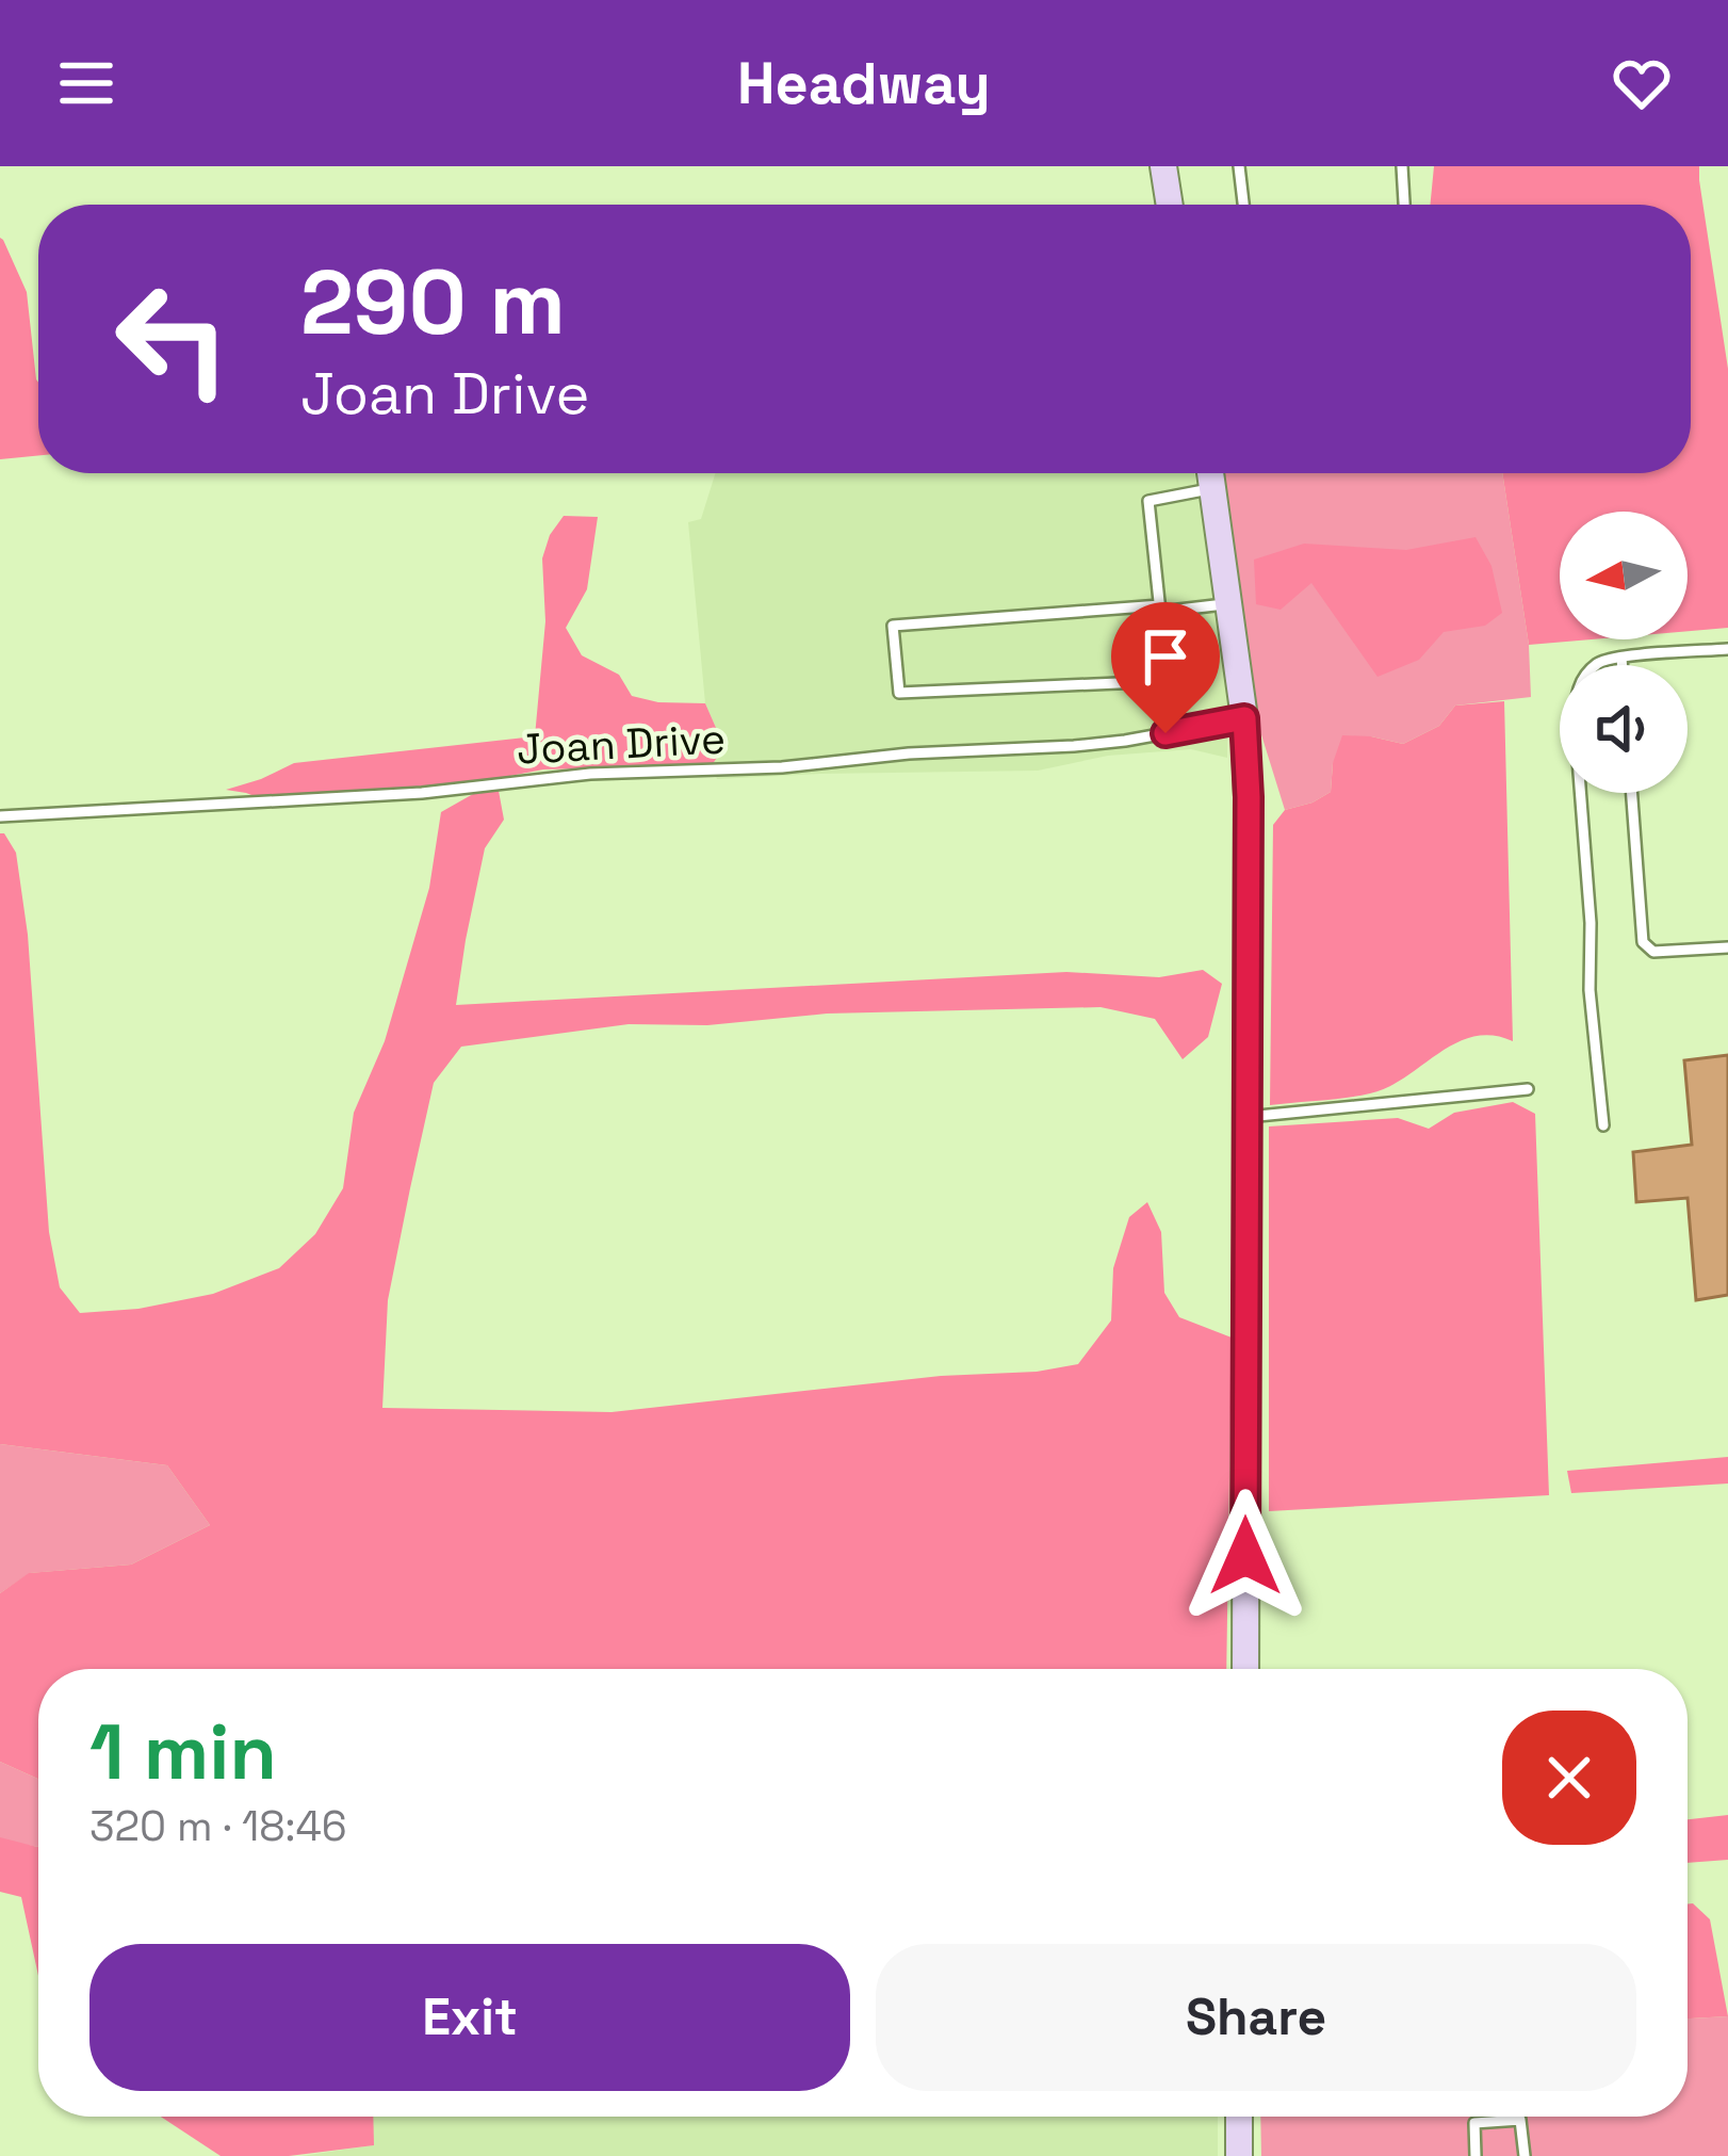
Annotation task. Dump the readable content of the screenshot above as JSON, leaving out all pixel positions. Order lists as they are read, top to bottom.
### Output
{
  "streets": {
    "lane": ["Joan Drive"]
  },
  "north": "left",
  "page": {
    "header": "Headway",
    "turn": ["290 m", "Joan Drive"],
    "heading": ["1 min", "320 m · 18:46"],
    "buttons": ["Exit", "Share"]
  }
}
